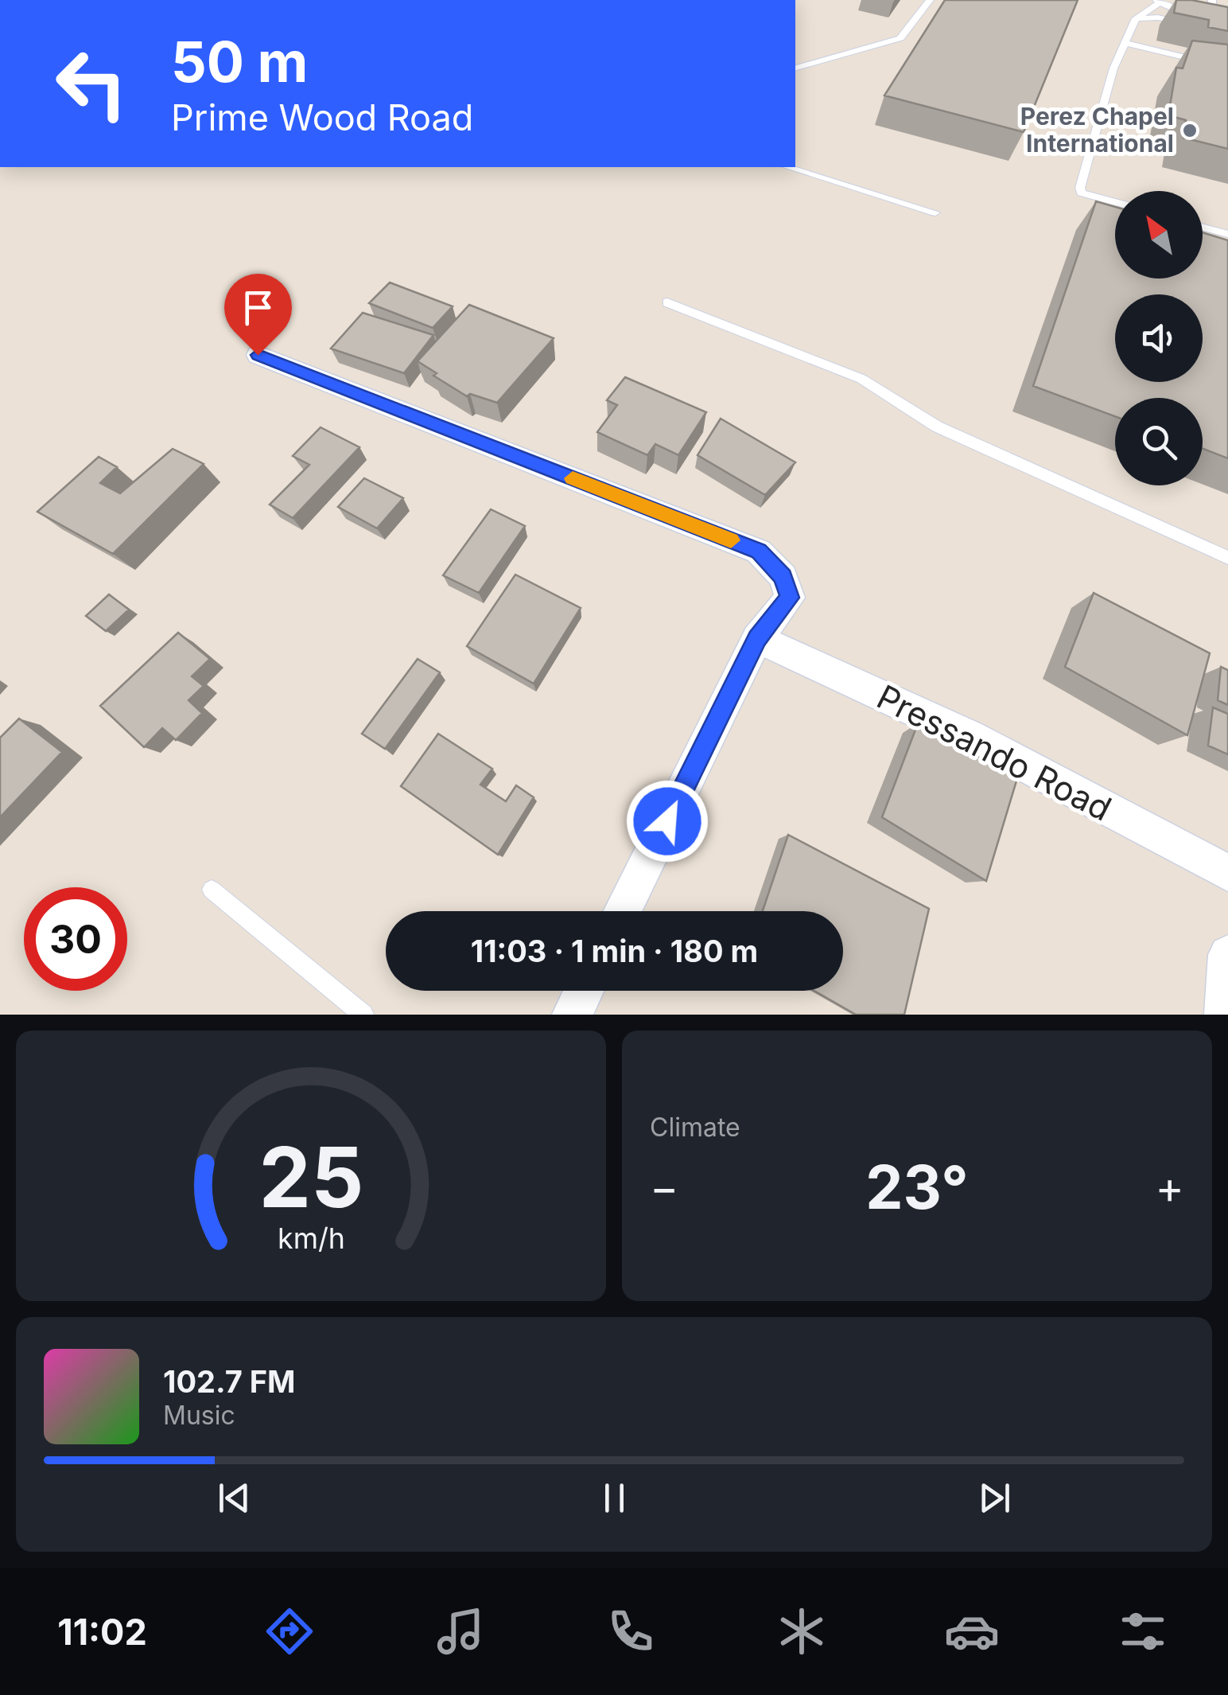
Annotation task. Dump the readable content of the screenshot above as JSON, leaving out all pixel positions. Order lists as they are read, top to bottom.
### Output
{
  "streets": {
    "street": ["Pressando Road"]
  },
  "places": ["Perez Chapel International"],
  "north": "top left",
  "page": {
    "turn": ["50 m", "Prime Wood Road"],
    "limit": "30",
    "trip": "11:03 · 1 min · 180 m",
    "tile": "Climate",
    "heat": ["−", "23°", "+"],
    "song": ["102.7 FM", "Music"],
    "tabs": "11:02",
    "gauge": ["25", "km/h"]
  }
}
